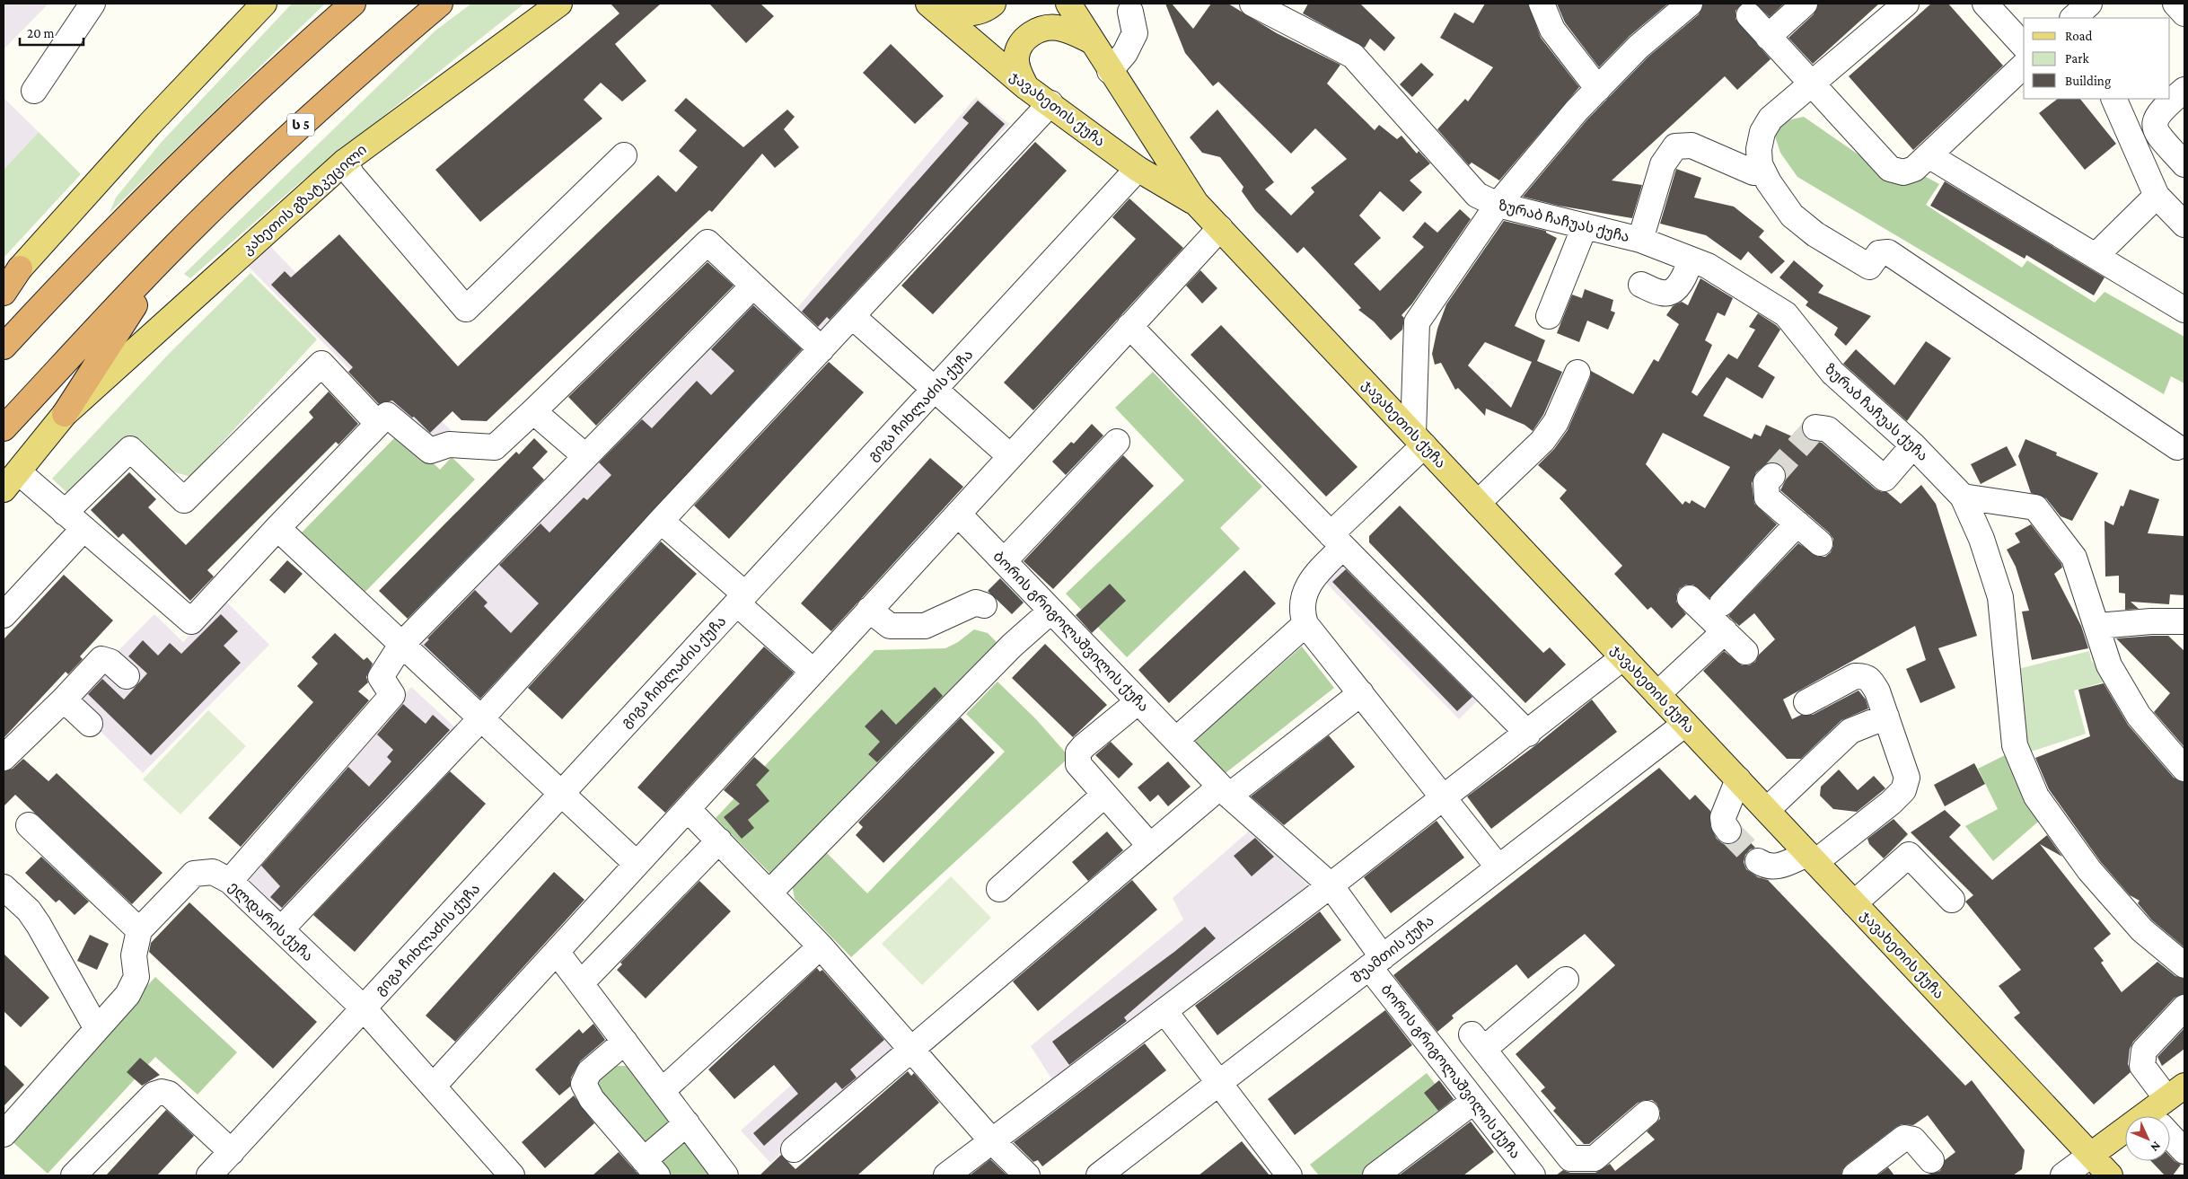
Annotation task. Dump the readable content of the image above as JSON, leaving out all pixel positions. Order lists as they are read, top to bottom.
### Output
{
  "streets": {
    "highway": ["ს 5"],
    "main road": ["ჯავახეთის ქუჩა", "კახეთის გზატკეცილი"],
    "street": [
      "ზურაბ ჩაჩუას ქუჩა",
      "გიგა ჩიხლაძის ქუჩა",
      "ბორის გრიგოლაშვილის ქუჩა",
      "ელდარის ქუჩა",
      "შუამთის ქუჩა"
    ]
  },
  "crossings": [
    ["ჯავახეთის ქუჩა", "გიგა ჩიხლაძის ქუჩა"],
    ["ჯავახეთის ქუჩა", "შუამთის ქუჩა"],
    ["გიგა ჩიხლაძის ქუჩა", "ელდარის ქუჩა"],
    ["ბორის გრიგოლაშვილის ქუჩა", "შუამთის ქუჩა"]
  ],
  "legend": ["Road", "Park", "Building"],
  "scale_bar": "20 m",
  "north": "bottom right"
}
